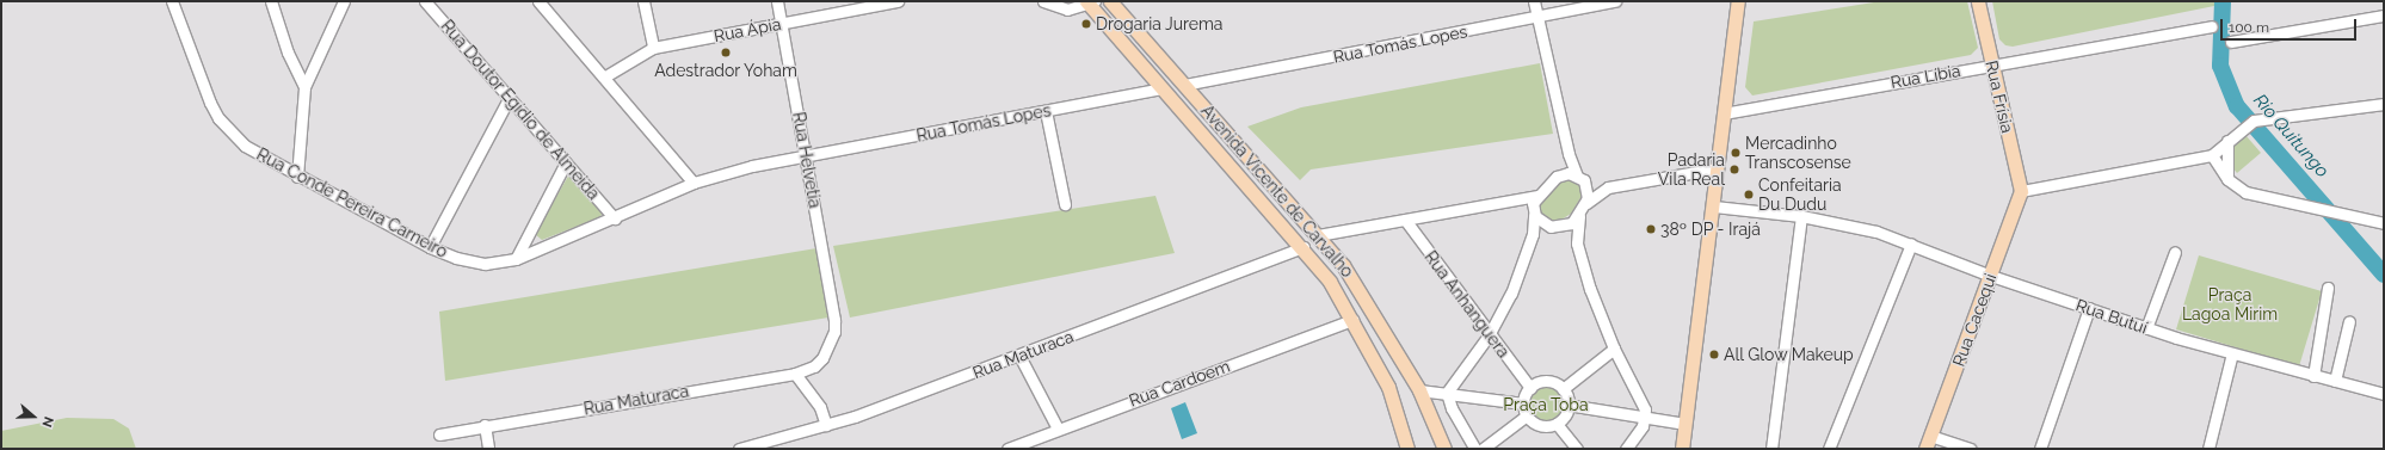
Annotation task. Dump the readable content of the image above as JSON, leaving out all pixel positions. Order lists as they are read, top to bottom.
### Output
{
  "streets": {
    "main road": ["Rua Frísia", "Avenida Vicente de Carvalho", "Rua Cacequi"],
    "street": [
      "Rua Ápia",
      "Rua Tomás Lopes",
      "Rua Líbia",
      "Rua Doutor Egídio de Almeida",
      "Rua Helvetia",
      "Rua Conde Pereira Carneiro",
      "Rua Anhanguera",
      "Rua Butuí",
      "Rua Maturaca",
      "Rua Cardoem"
    ]
  },
  "crossings": [
    ["Rua Ápia", "Rua Helvetia"],
    ["Rua Tomás Lopes", "Rua Helvetia"],
    ["Rua Tomás Lopes", "Avenida Vicente de Carvalho"],
    ["Rua Tomás Lopes", "Rua Conde Pereira Carneiro"],
    ["Rua Líbia", "Rua Frísia"],
    ["Rua Frísia", "Rua Cacequi"],
    ["Rua Doutor Egídio de Almeida", "Rua Conde Pereira Carneiro"],
    ["Rua Helvetia", "Rua Conde Pereira Carneiro"],
    ["Rua Helvetia", "Rua Maturaca"],
    ["Avenida Vicente de Carvalho", "Rua Maturaca"],
    ["Avenida Vicente de Carvalho", "Rua Cardoem"],
    ["Rua Butuí", "Rua Cacequi"]
  ],
  "water": ["Rio Quitungo"],
  "parks": ["Praça Lagoa Mirim", "Praça Toba"],
  "places": [
    "Drogaria Jurema",
    "Adestrador Yoham",
    "Mercadinho Transcosense",
    "Padaria Vila Real",
    "Confeitaria Du Dudu",
    "38º DP - Irajá",
    "All Glow Makeup"
  ],
  "scale_bar": "100 m",
  "north": "right"
}
